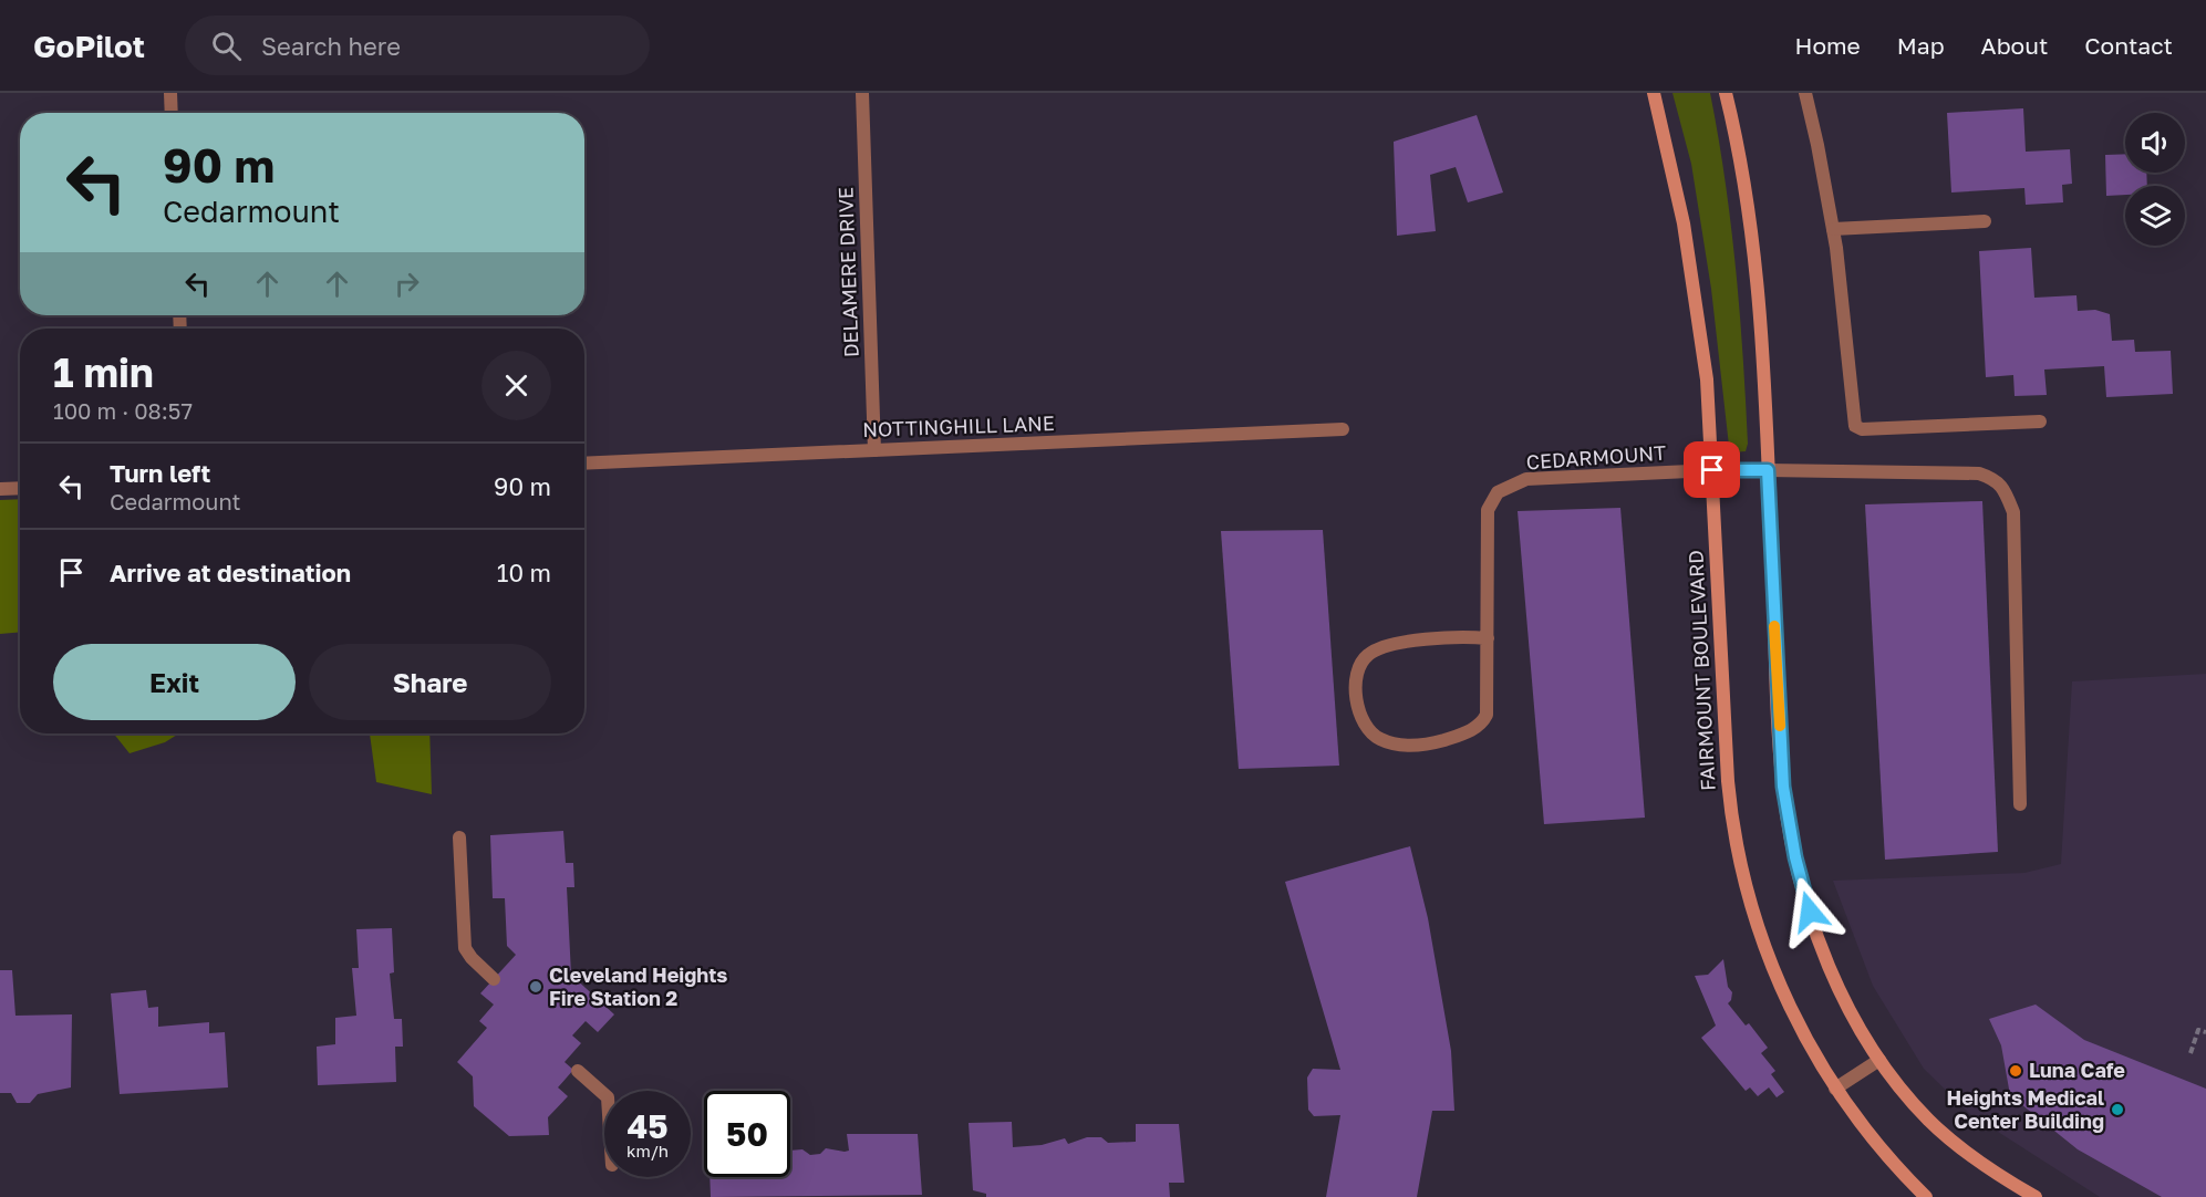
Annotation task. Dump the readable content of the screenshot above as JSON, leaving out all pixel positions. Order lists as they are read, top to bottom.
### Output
{
  "streets": {
    "main road": ["FAIRMOUNT BOULEVARD"],
    "street": ["DELAMERE DRIVE", "NOTTINGHILL LANE", "CEDARMOUNT"]
  },
  "crossings": [
    ["DELAMERE DRIVE", "NOTTINGHILL LANE"],
    ["CEDARMOUNT", "FAIRMOUNT BOULEVARD"]
  ],
  "places": ["Cleveland Heights Fire Station 2", "Luna Cafe", "Heights Medical Center Building"],
  "page": {
    "header": "GoPilot",
    "search": "Search here",
    "nav": [
      "Home",
      "Map",
      "About",
      "Contact"
    ],
    "turn": ["90 m", "Cedarmount"],
    "heading": ["1 min", "100 m · 08:57"],
    "list": [
      {
        "name": "Turn left",
        "note": "Cedarmount",
        "value": "90 m"
      },
      {
        "name": "Arrive at destination",
        "value": "10 m"
      }
    ],
    "buttons": ["Exit", "Share"],
    "speed": "45 km/h",
    "limit": "50"
  }
}
